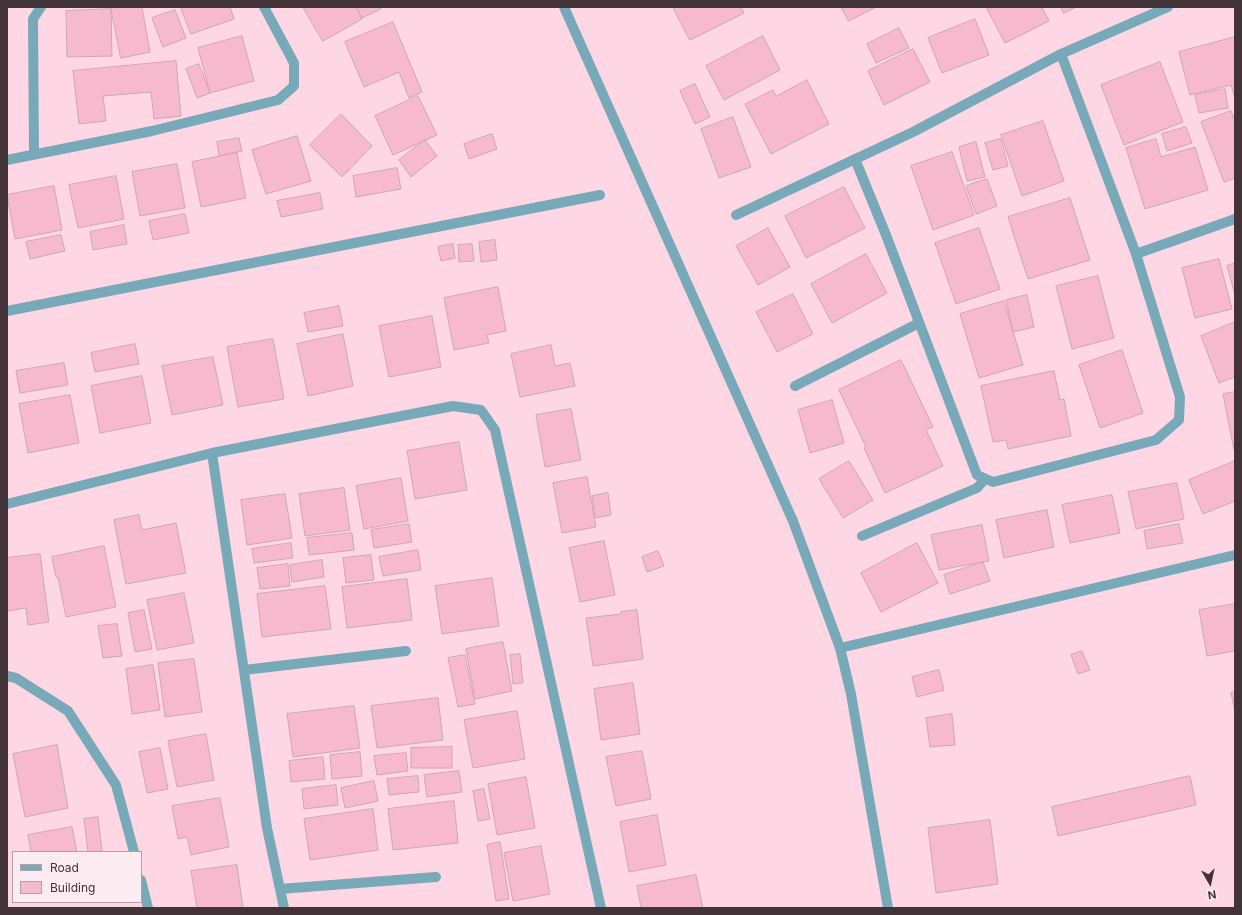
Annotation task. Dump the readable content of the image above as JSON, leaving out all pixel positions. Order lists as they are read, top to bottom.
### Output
{
  "legend": ["Road", "Building"],
  "north": "bottom"
}
